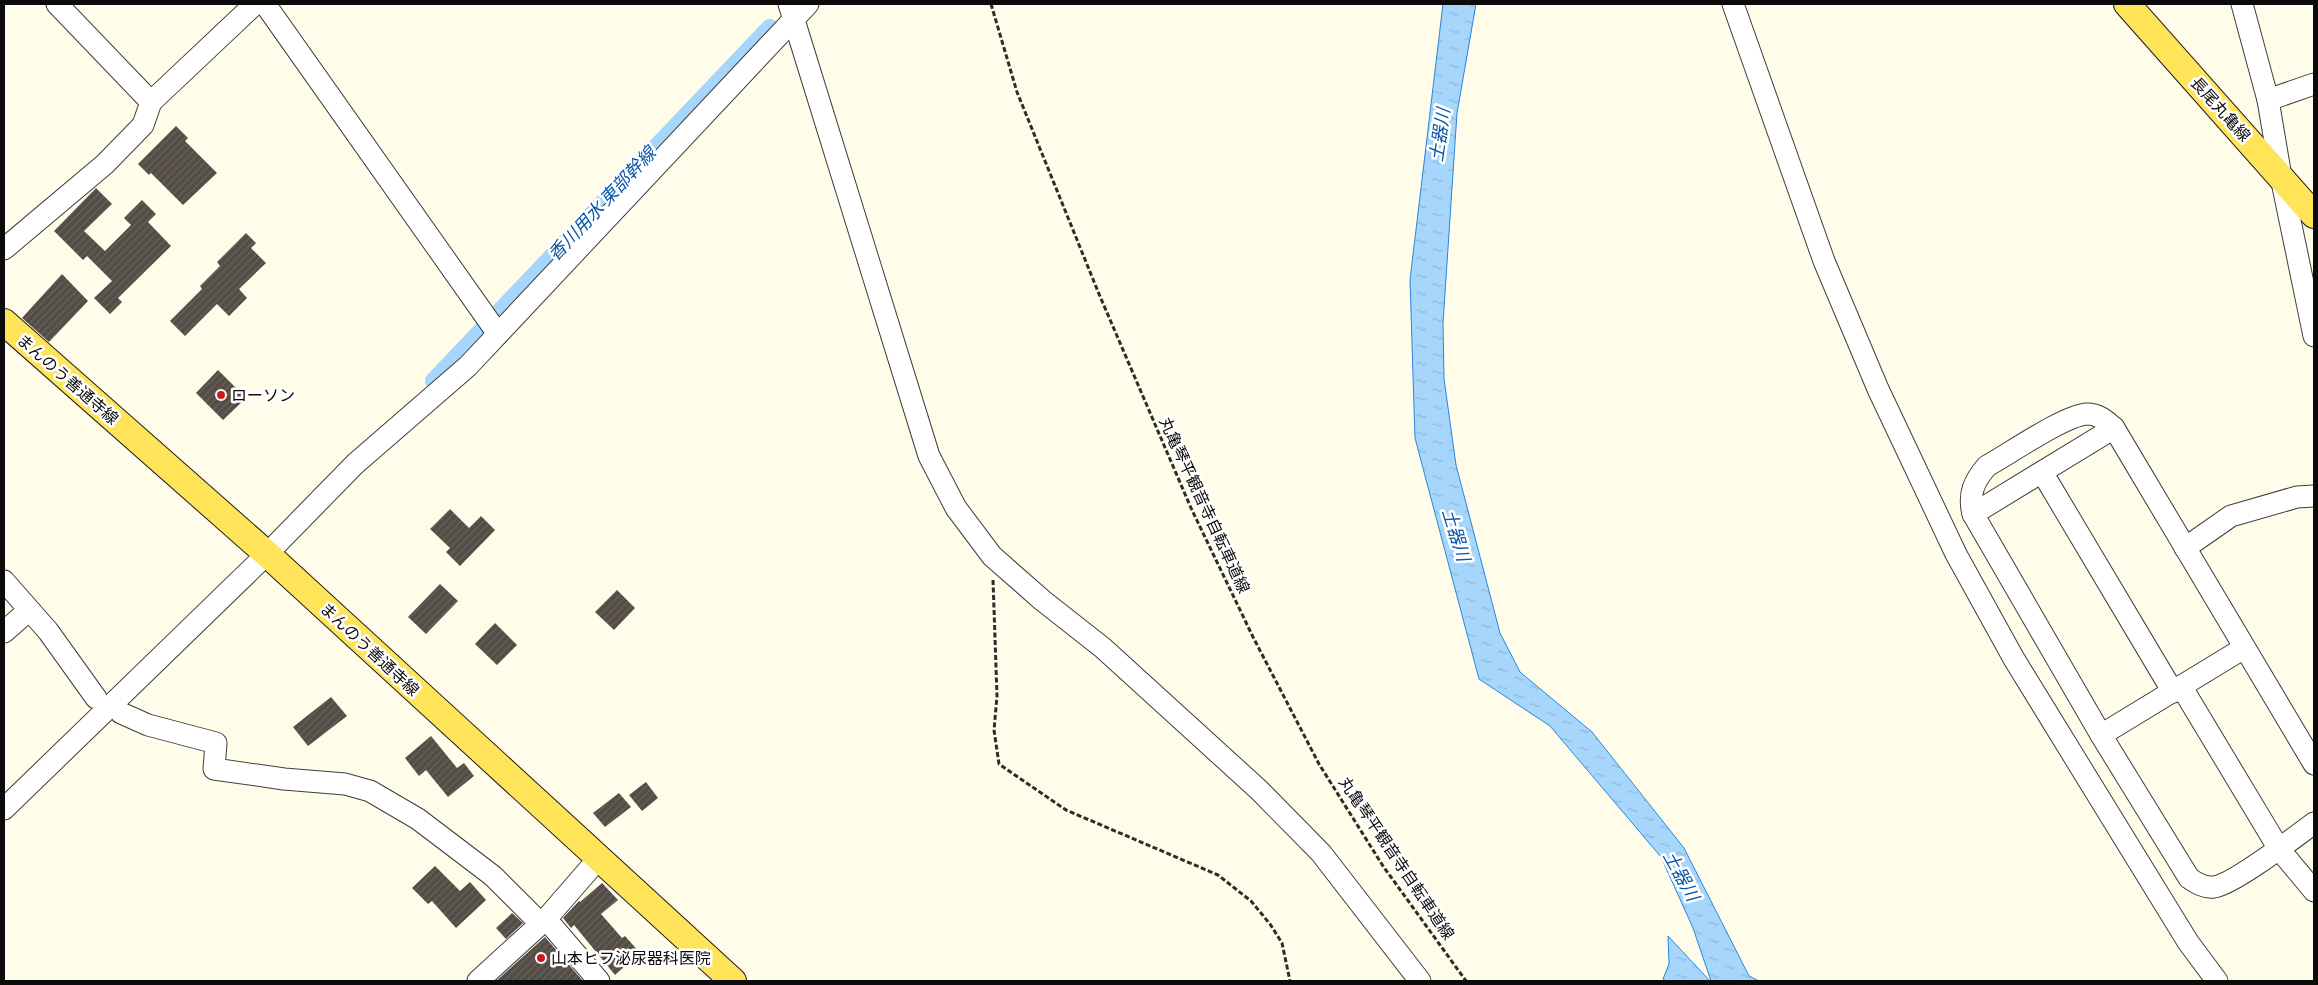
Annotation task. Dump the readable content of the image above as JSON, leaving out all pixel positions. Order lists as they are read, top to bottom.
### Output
{
  "streets": {
    "main road": ["長尾丸亀線", "まんのう善通寺線"],
    "path": ["丸亀琴平観音寺自転車道線"]
  },
  "water": ["土器川", "香川用水 東部幹線"],
  "places": ["ローソン", "山本ヒフ泌尿器科医院"]
}
